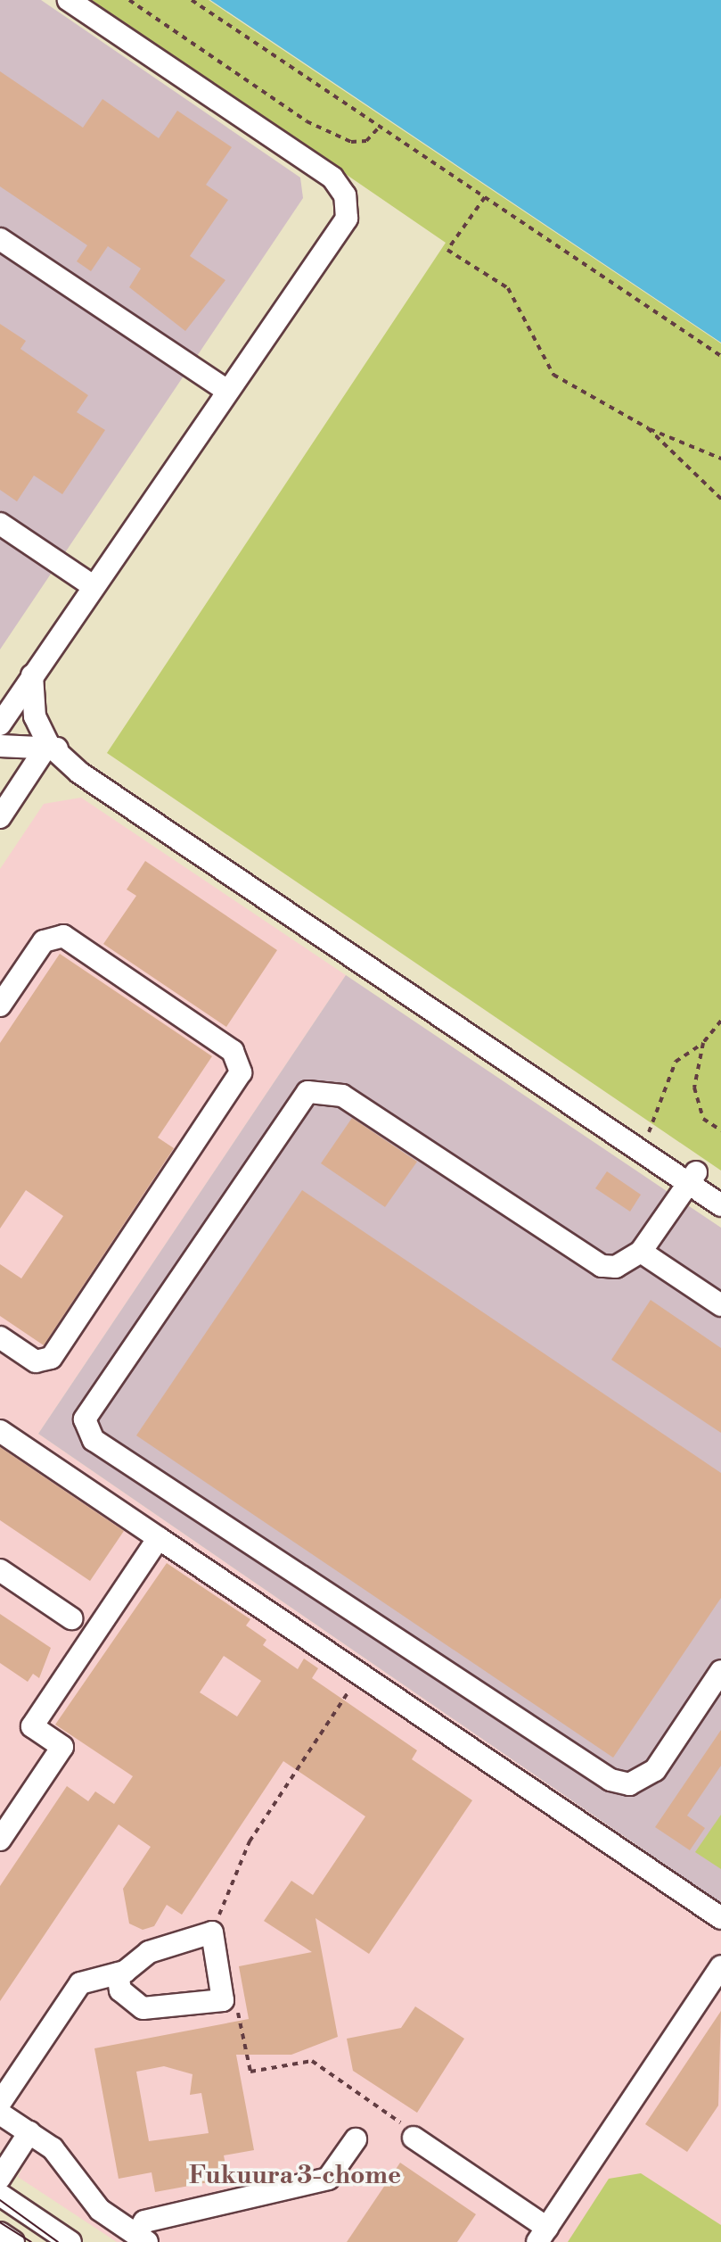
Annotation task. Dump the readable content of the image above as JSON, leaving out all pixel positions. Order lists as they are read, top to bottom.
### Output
{
  "districts": ["Fukuura 3-chome"]
}
